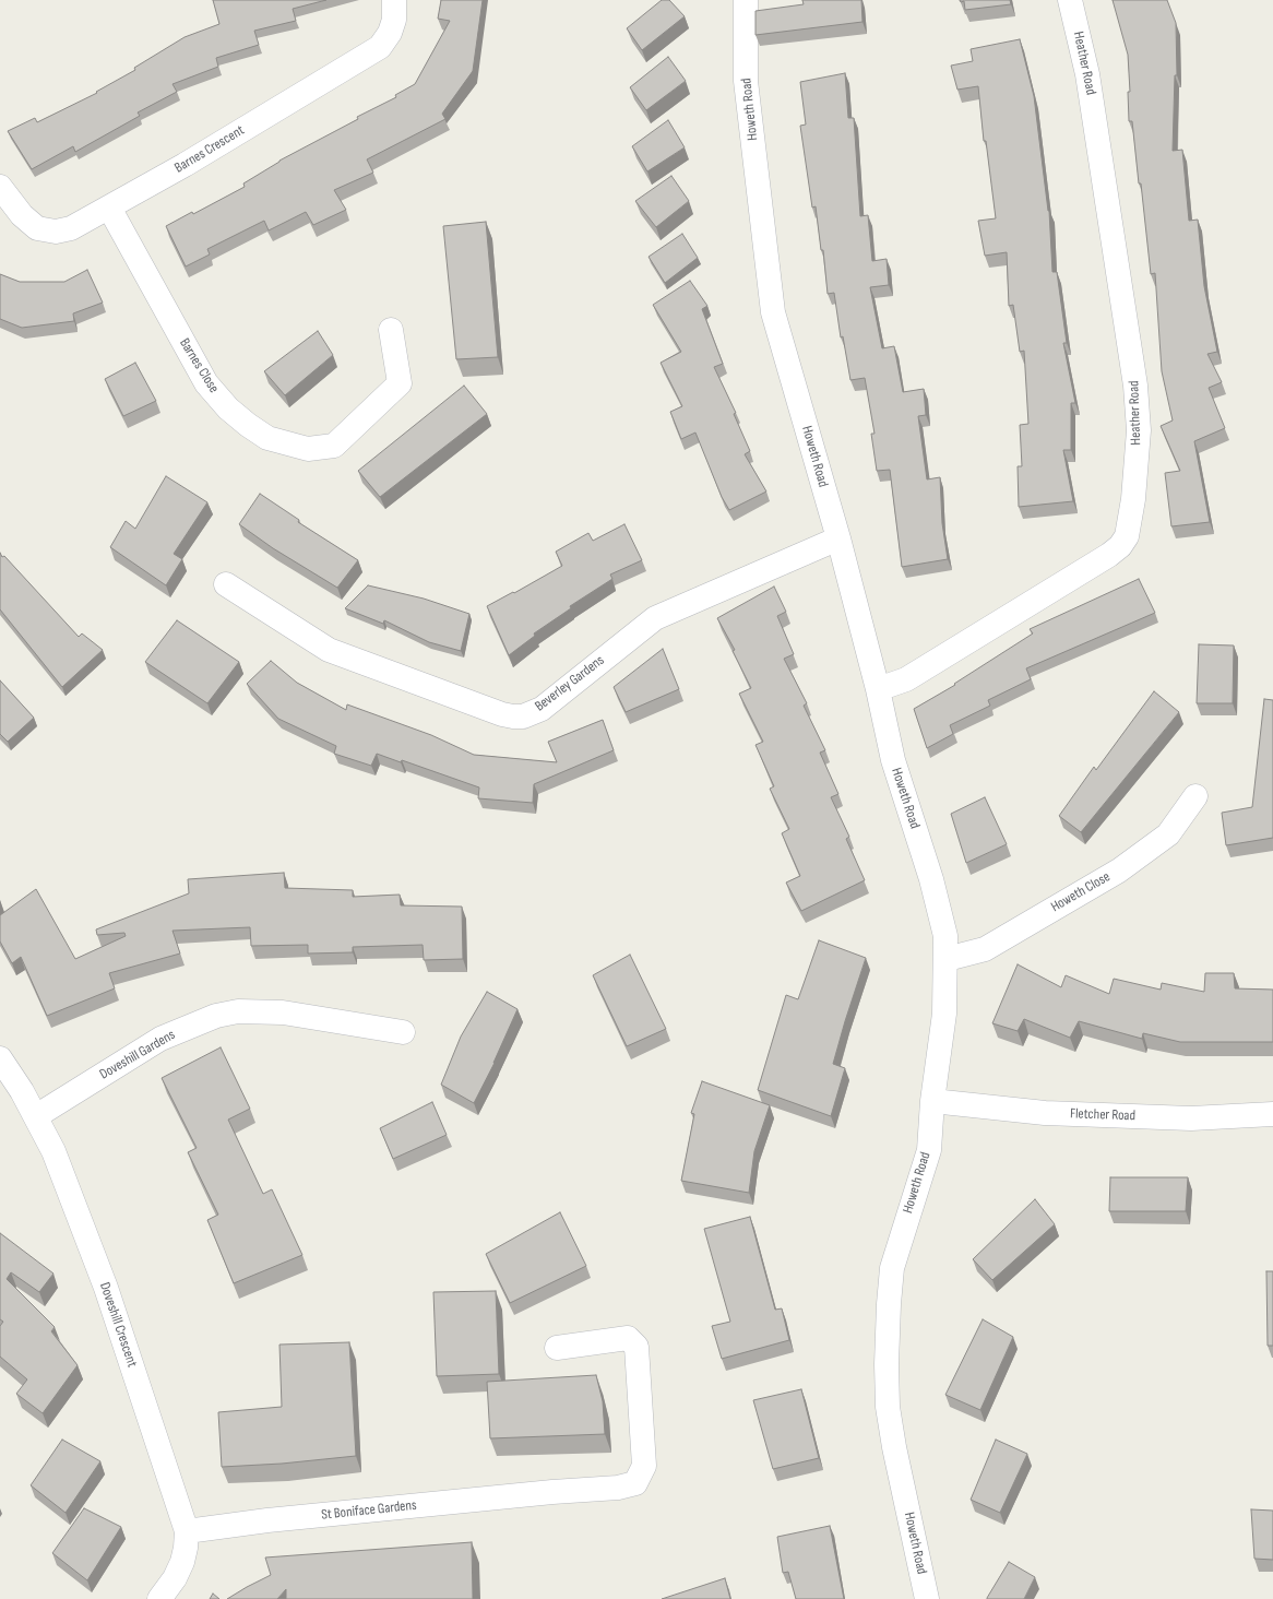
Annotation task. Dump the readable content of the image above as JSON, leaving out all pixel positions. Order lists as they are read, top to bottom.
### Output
{
  "streets": {
    "street": [
      "Heather Road",
      "Howeth Road",
      "Barnes Crescent",
      "Barnes Close",
      "Beverley Gardens",
      "Howeth Close",
      "Doveshill Gardens",
      "Fletcher Road",
      "Doveshill Crescent",
      "St Boniface Gardens"
    ]
  },
  "crossings": [
    ["Heather Road", "Howeth Road"],
    ["Howeth Road", "Beverley Gardens"],
    ["Howeth Road", "Howeth Close"],
    ["Howeth Road", "Fletcher Road"],
    ["Barnes Crescent", "Barnes Close"],
    ["Doveshill Gardens", "Doveshill Crescent"],
    ["Doveshill Crescent", "St Boniface Gardens"]
  ]
}
